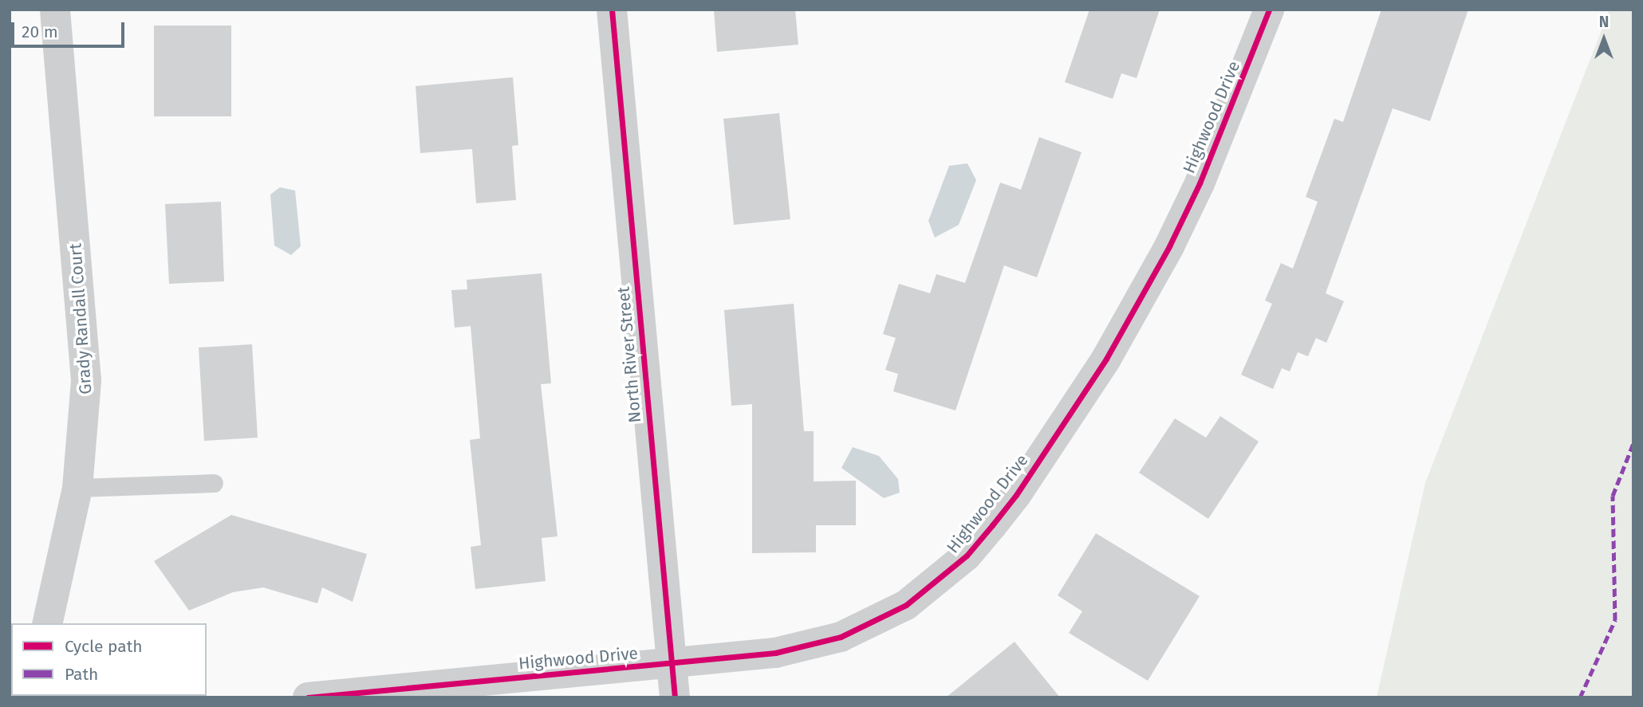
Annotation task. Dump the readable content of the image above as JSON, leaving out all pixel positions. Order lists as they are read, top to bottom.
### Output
{
  "streets": {
    "street": ["Highwood Drive", "Grady Randall Court", "North River Street"]
  },
  "crossings": [
    ["Highwood Drive", "North River Street"]
  ],
  "legend": ["Cycle path", "Path"],
  "scale_bar": "20 m",
  "north": "top"
}
